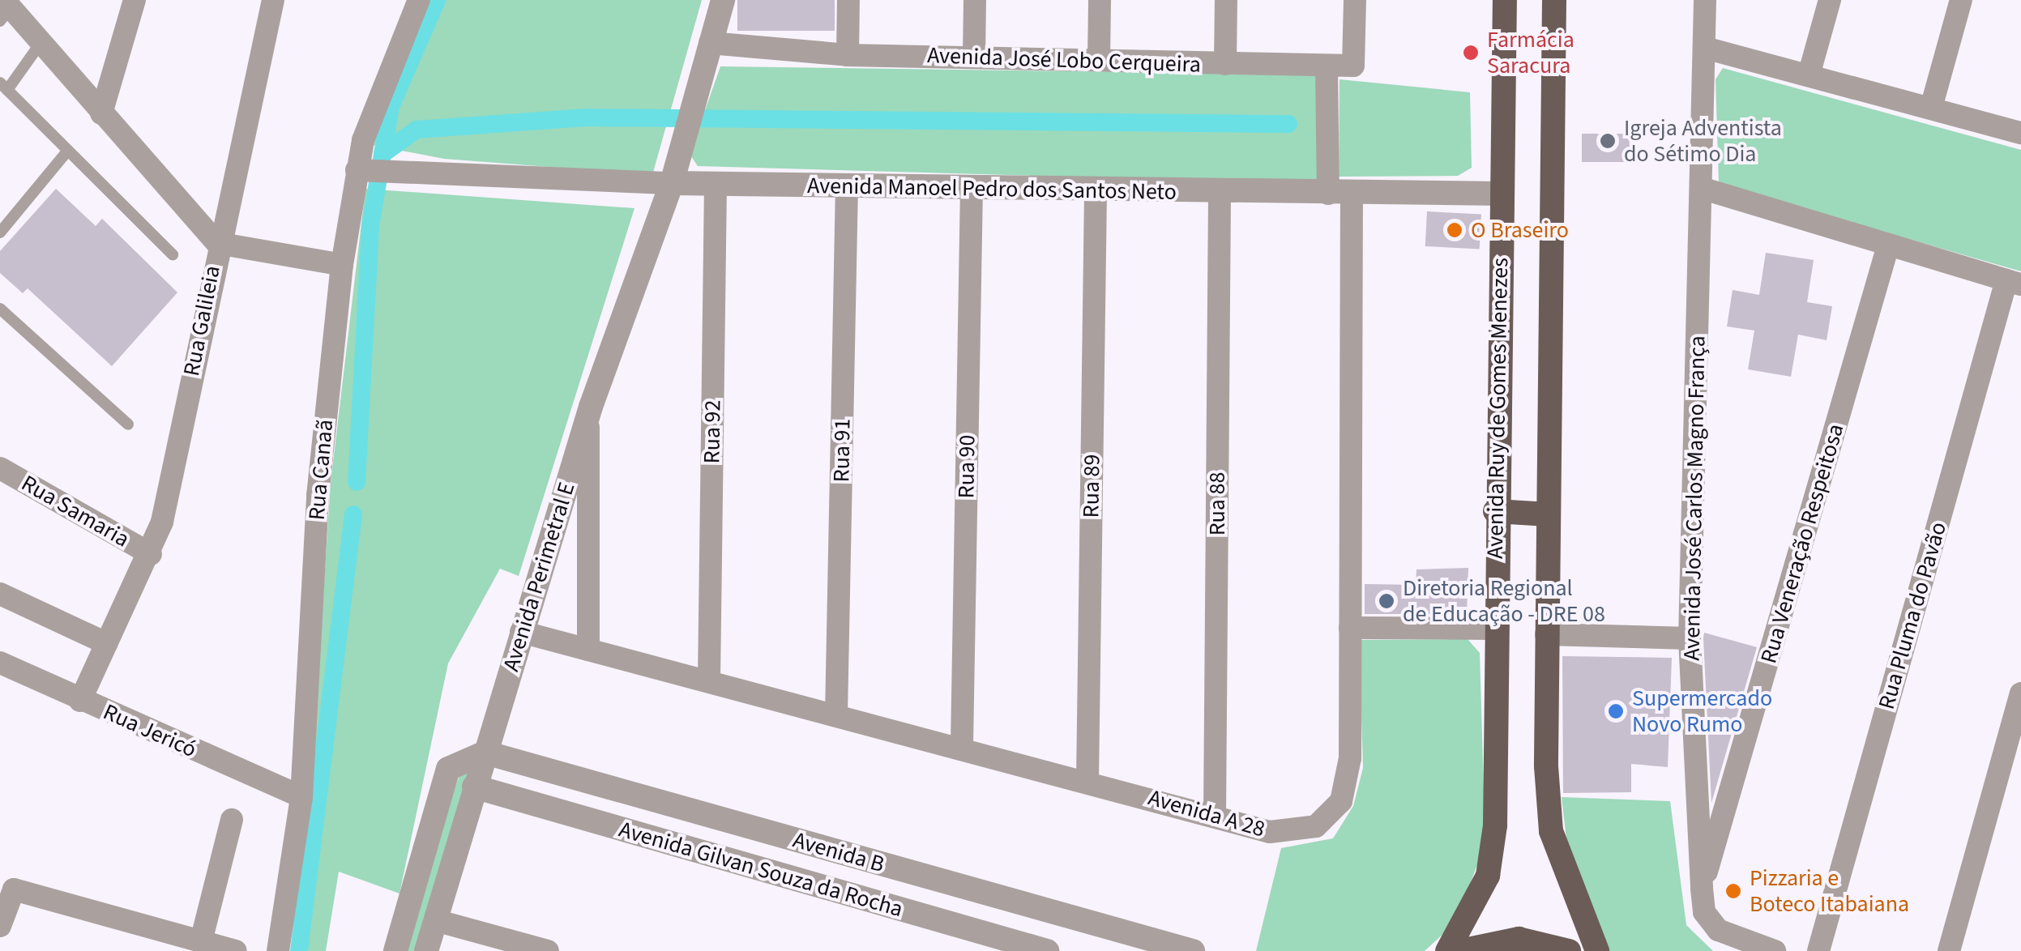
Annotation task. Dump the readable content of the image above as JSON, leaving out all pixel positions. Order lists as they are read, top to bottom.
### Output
{
  "streets": {
    "main road": ["Avenida Ruy de Gomes Menezes"],
    "street": [
      "Avenida José Lobo Cerqueira",
      "Avenida Manoel Pedro dos Santos Neto",
      "Rua Galileia",
      "Rua 92",
      "Rua 91",
      "Rua 90",
      "Rua Canaã",
      "Rua 89",
      "Avenida José Carlos Magno França",
      "Rua 88",
      "Rua Samaria",
      "Rua Veneração Respeitosa",
      "Avenida Perimetral E",
      "Rua Pluma do Pavão",
      "Rua Jericó",
      "Avenida A 28",
      "Avenida B",
      "Avenida Gilvan Souza da Rocha"
    ]
  },
  "crossings": [
    ["Avenida José Lobo Cerqueira", "Avenida A 28"],
    ["Avenida Manoel Pedro dos Santos Neto", "Avenida Ruy de Gomes Menezes"],
    ["Avenida Manoel Pedro dos Santos Neto", "Rua 92"],
    ["Avenida Manoel Pedro dos Santos Neto", "Rua 91"],
    ["Avenida Manoel Pedro dos Santos Neto", "Rua 90"],
    ["Avenida Manoel Pedro dos Santos Neto", "Rua 89"],
    ["Avenida Manoel Pedro dos Santos Neto", "Rua 88"],
    ["Avenida Manoel Pedro dos Santos Neto", "Avenida Perimetral E"],
    ["Avenida Manoel Pedro dos Santos Neto", "Avenida A 28"],
    ["Rua Galileia", "Rua Samaria"],
    ["Rua Galileia", "Rua Jericó"],
    ["Rua 92", "Avenida A 28"],
    ["Rua 91", "Avenida A 28"],
    ["Rua 90", "Avenida A 28"],
    ["Rua Canaã", "Rua Jericó"],
    ["Rua 89", "Avenida A 28"],
    ["Avenida José Carlos Magno França", "Rua Veneração Respeitosa"],
    ["Rua 88", "Avenida A 28"],
    ["Avenida Perimetral E", "Avenida A 28"],
    ["Avenida Perimetral E", "Avenida B"],
    ["Avenida Perimetral E", "Avenida Gilvan Souza da Rocha"]
  ],
  "places": [
    "Farmácia Saracura",
    "Igreja Adventista do Sétimo Dia",
    "O Braseiro",
    "Diretoria Regional de Educação - DRE 08",
    "Supermercado Novo Rumo",
    "Pizzaria e Boteco Itabaiana"
  ]
}
